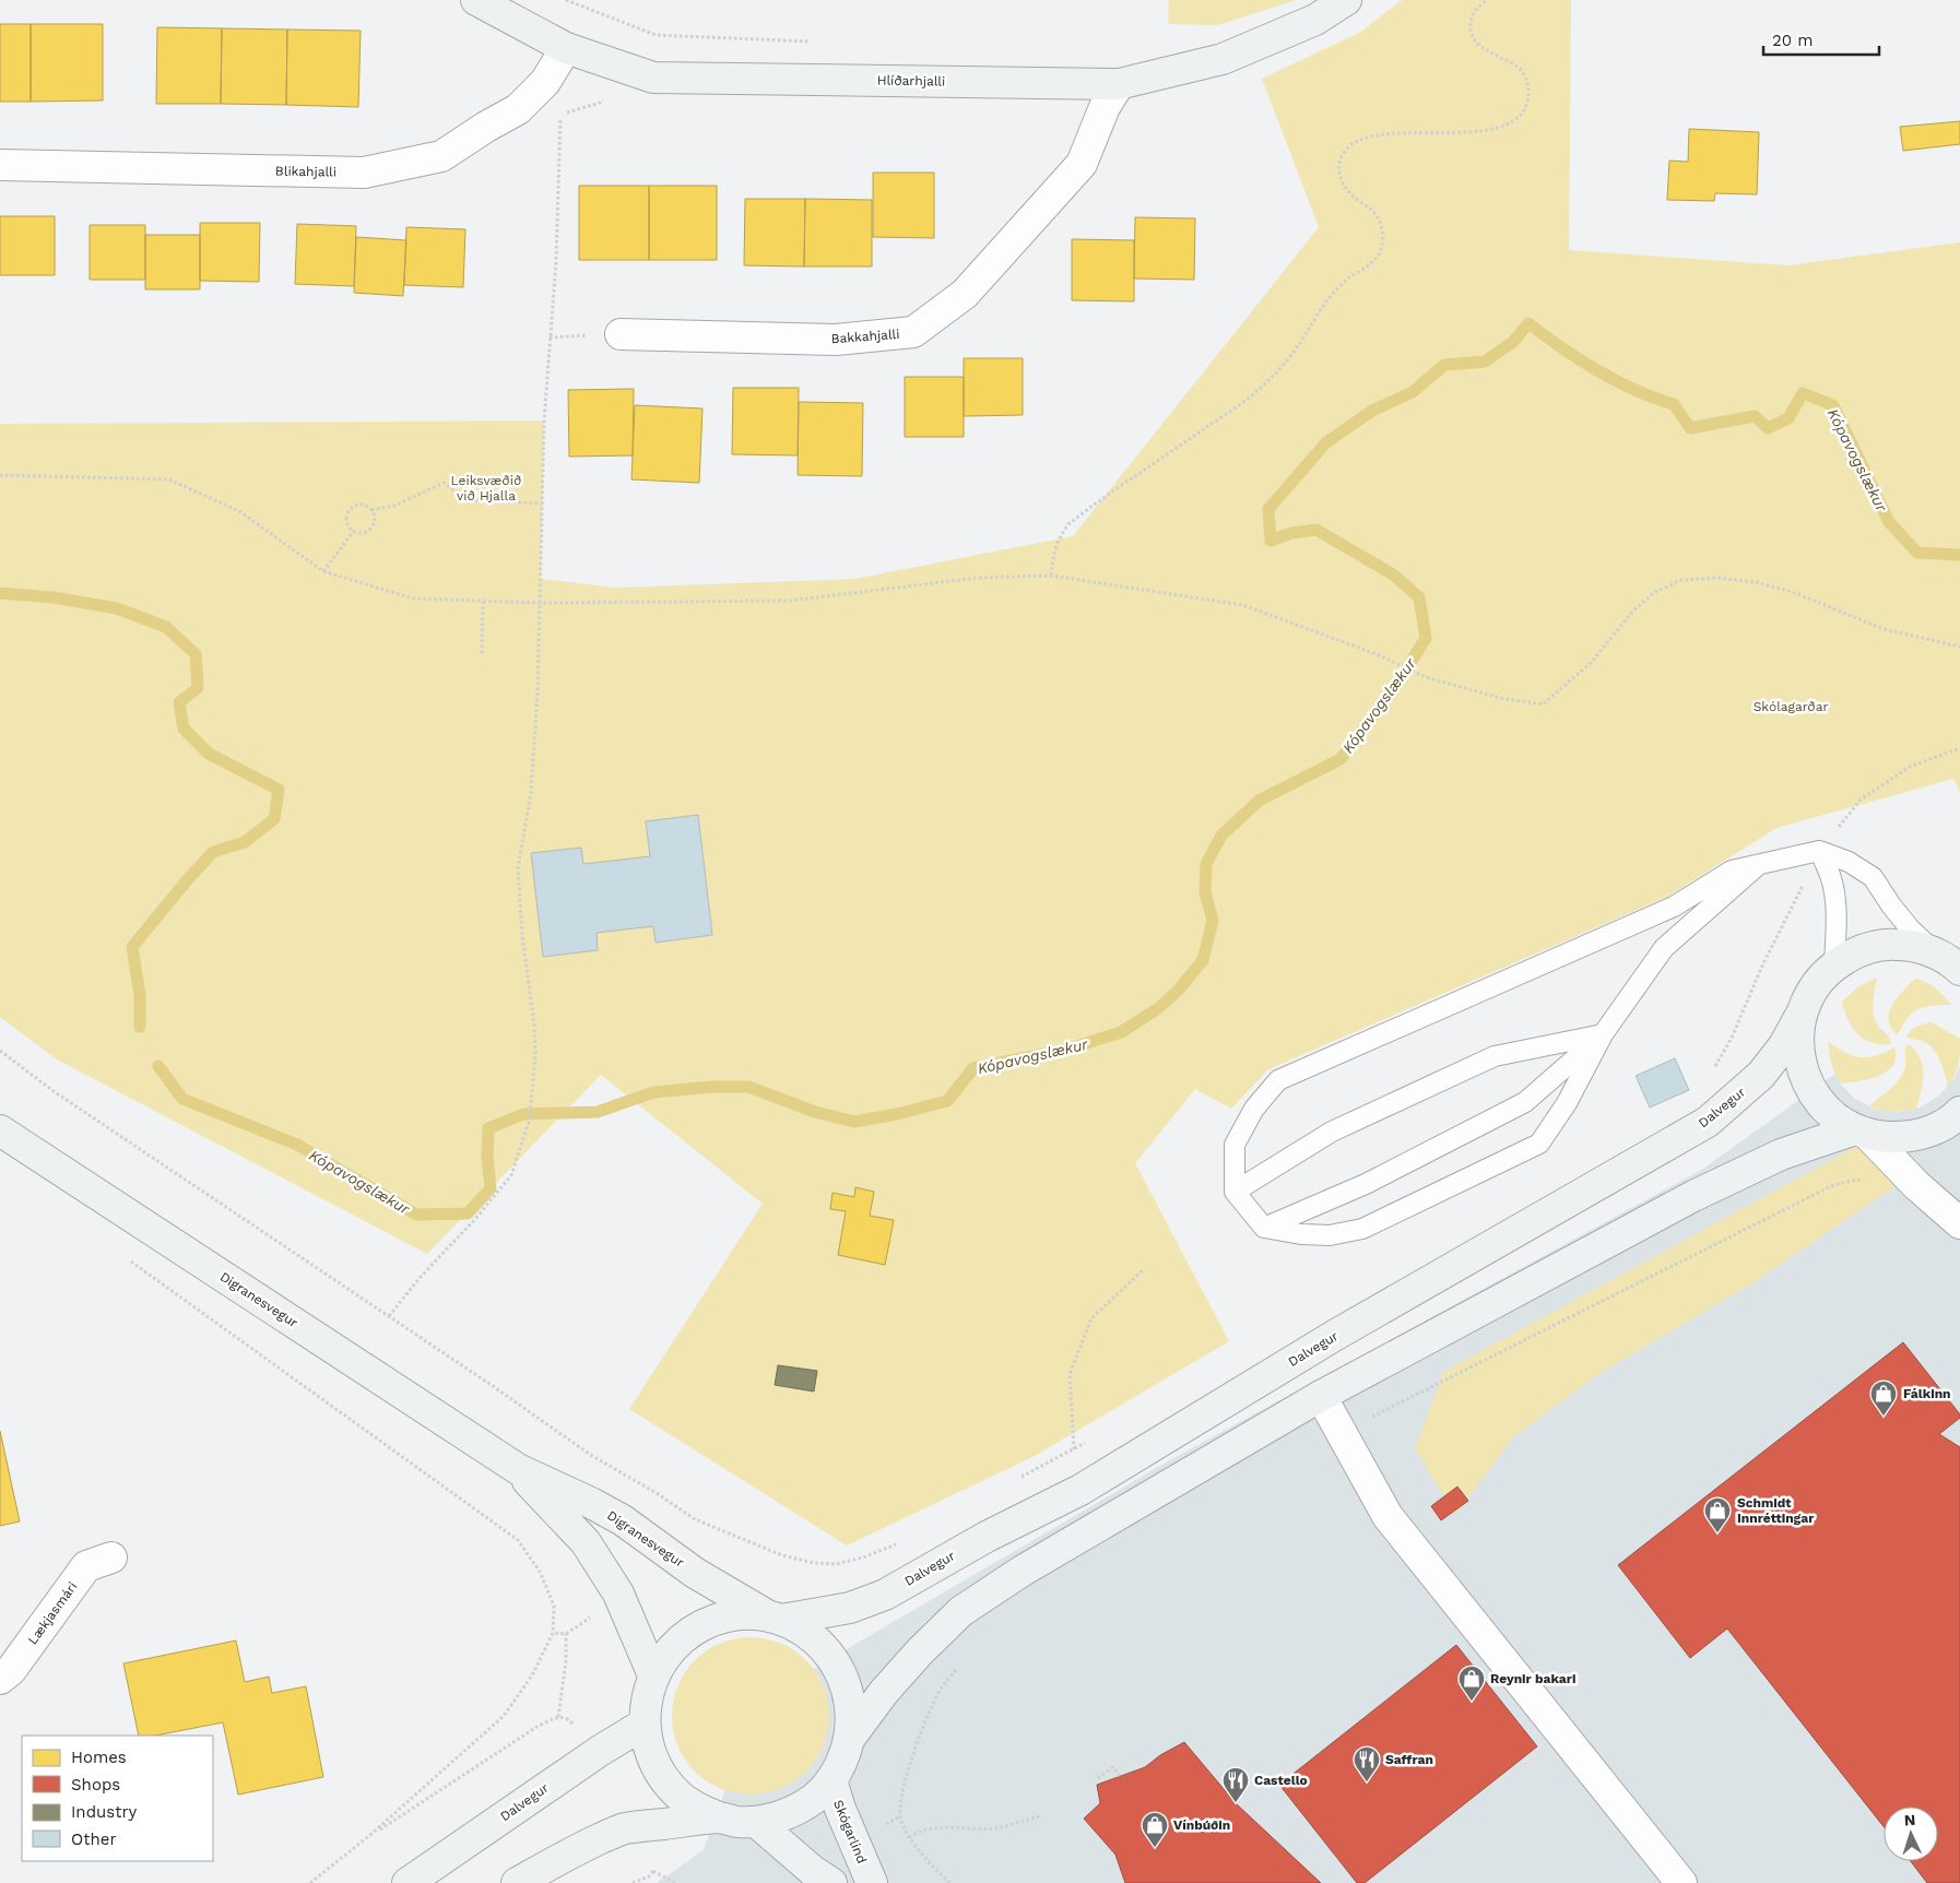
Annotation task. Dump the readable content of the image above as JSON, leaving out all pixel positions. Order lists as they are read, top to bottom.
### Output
{
  "streets": {
    "street": [
      "Hlíðarhjalli",
      "Blikahjalli",
      "Bakkahjalli",
      "Dalvegur",
      "Digranesvegur",
      "Lækjasmári",
      "Skógarlind"
    ]
  },
  "crossings": [
    ["Hlíðarhjalli", "Blikahjalli"],
    ["Hlíðarhjalli", "Bakkahjalli"],
    ["Dalvegur", "Digranesvegur"]
  ],
  "water": ["Kópavogslækur"],
  "parks": ["Leiksvæðið við Hjalla", "Skólagarðar"],
  "places": {
    "shop": [
      "Fálkinn",
      "Schmidt Innréttingar",
      "Reynir bakari",
      "Vínbúðin"
    ],
    "restaurant": ["Saffran", "Castello"]
  },
  "legend": [
    "Homes",
    "Shops",
    "Industry",
    "Other"
  ],
  "scale_bar": "20 m",
  "north": "top"
}
